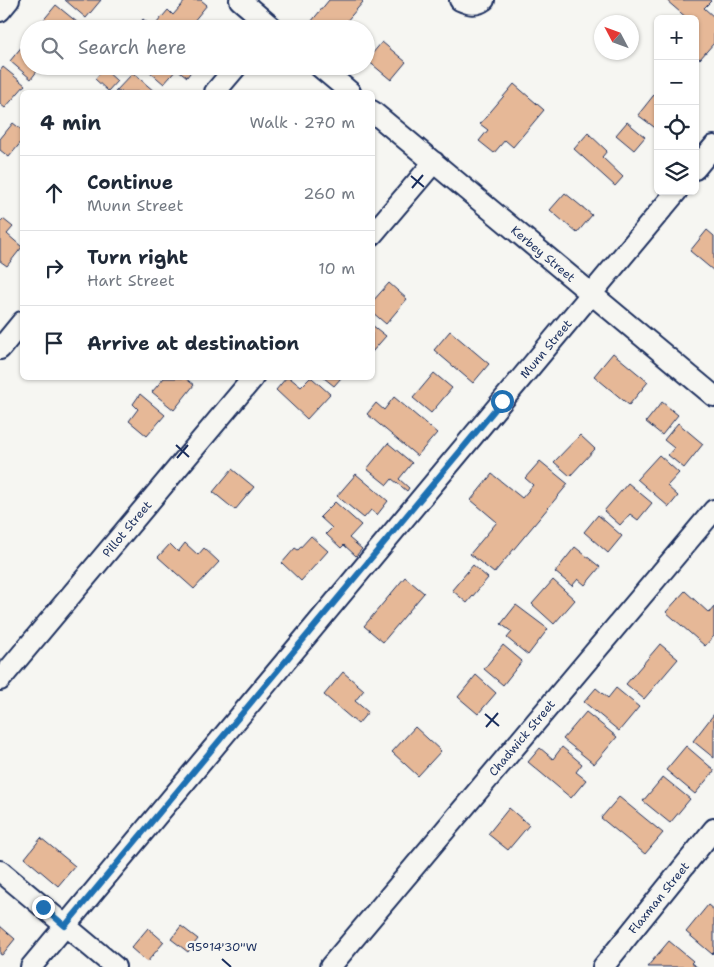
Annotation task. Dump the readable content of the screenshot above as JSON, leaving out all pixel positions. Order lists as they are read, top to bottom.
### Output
{
  "streets": {
    "street": [
      "Kerbey Street",
      "Munn Street",
      "Pillot Street",
      "Chadwick Street",
      "Flaxman Street"
    ]
  },
  "crossings": [
    ["Kerbey Street", "Munn Street"]
  ],
  "north": "top left",
  "page": {
    "map_buttons": ["+", "−"],
    "search": "Search here",
    "heading": ["4 min", "Walk · 270 m"],
    "list": [
      ["Continue", "Munn Street", "260 m"],
      ["Turn right", "Hart Street", "10 m"],
      "Arrive at destination"
    ]
  },
  "coordinates": ["95°14'30\"W"]
}
